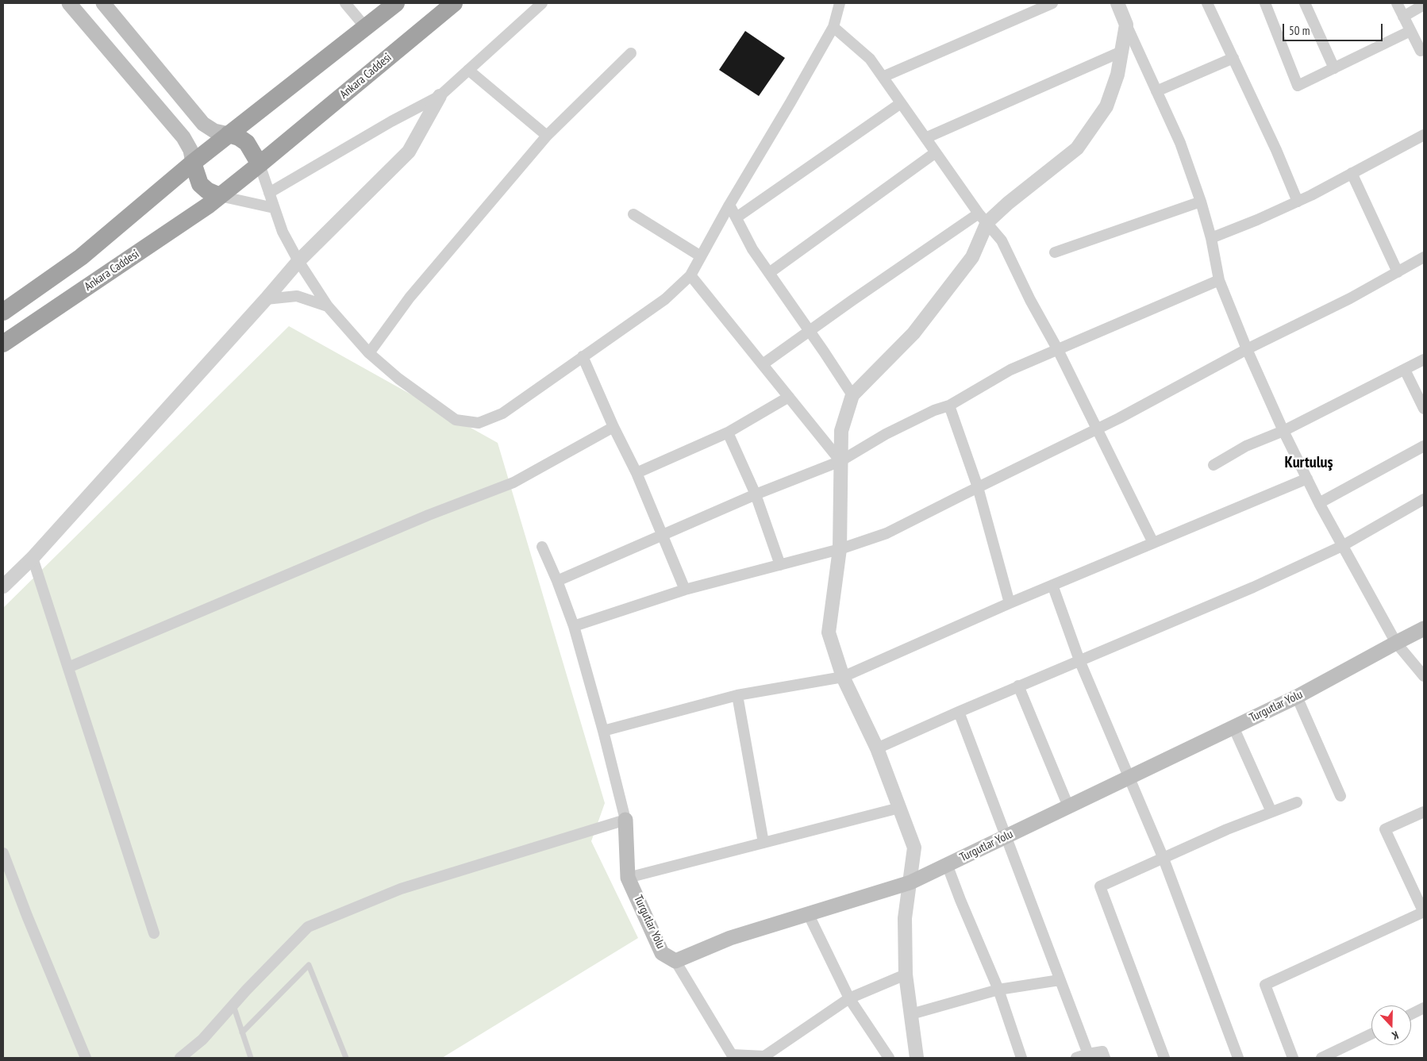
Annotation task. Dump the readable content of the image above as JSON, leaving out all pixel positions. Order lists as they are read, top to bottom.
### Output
{
  "streets": {
    "highway": ["Ankara Caddesi"],
    "main road": ["Turgutlar Yolu"]
  },
  "districts": ["Kurtuluş"],
  "scale_bar": "50 m",
  "north": "bottom"
}
